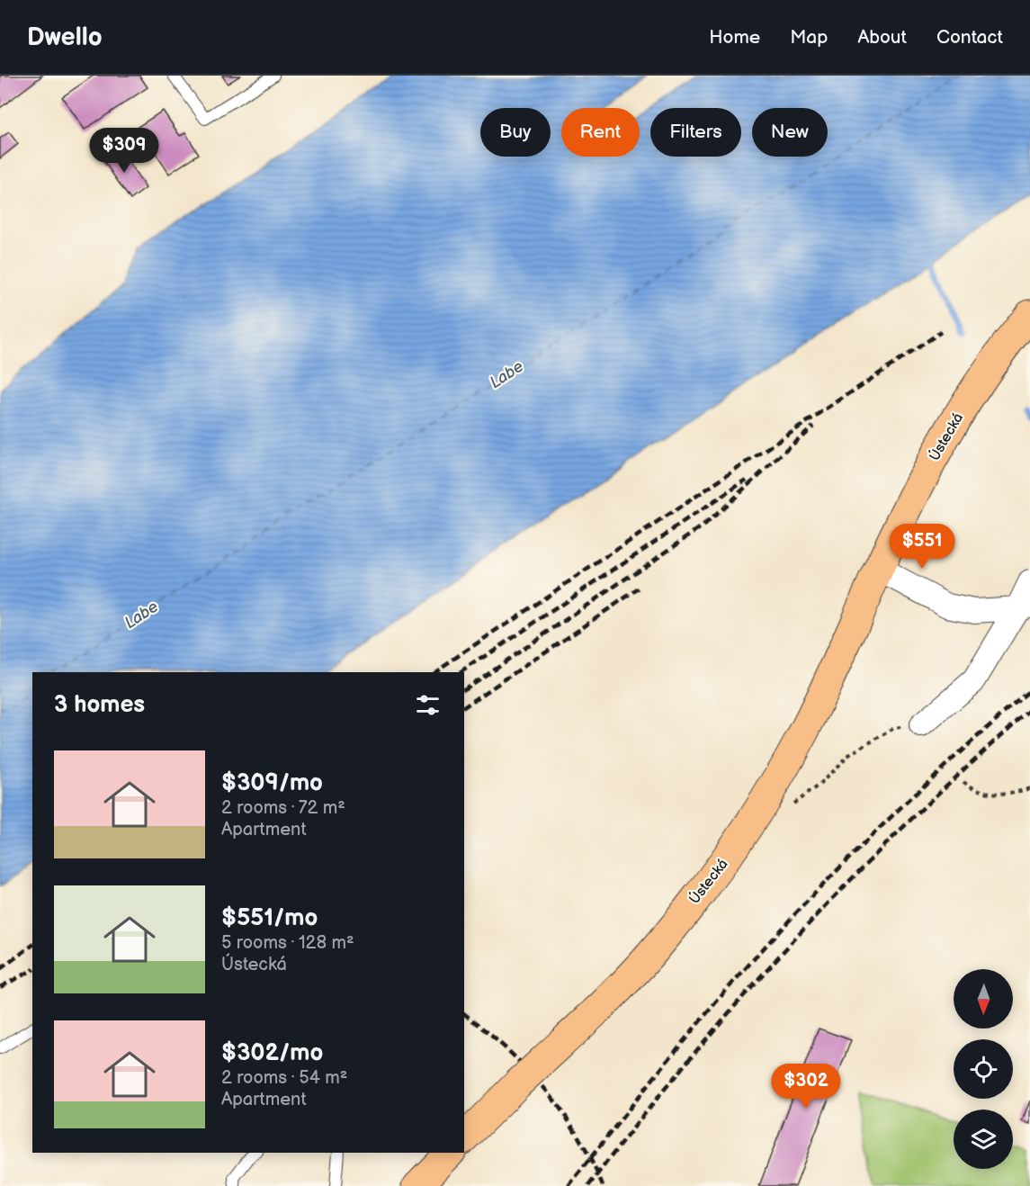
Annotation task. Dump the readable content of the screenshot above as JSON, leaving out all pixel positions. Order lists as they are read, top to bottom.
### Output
{
  "streets": {
    "main road": ["Ústecká"]
  },
  "water": ["Labe"],
  "north": "bottom",
  "page": {
    "header": "Dwello",
    "nav": [
      "Home",
      "Map",
      "About",
      "Contact"
    ],
    "chip": [
      "Buy",
      "Rent",
      "Filters",
      "New"
    ],
    "price": ["$309", "$551", "$302"],
    "heading": "3 homes",
    "list": [
      {
        "name": "$309/mo",
        "note": "2 rooms · 72 m² · Apartment"
      },
      {
        "name": "$551/mo",
        "note": "5 rooms · 128 m² · Ústecká"
      },
      {
        "name": "$302/mo",
        "note": "2 rooms · 54 m² · Apartment"
      }
    ]
  }
}
